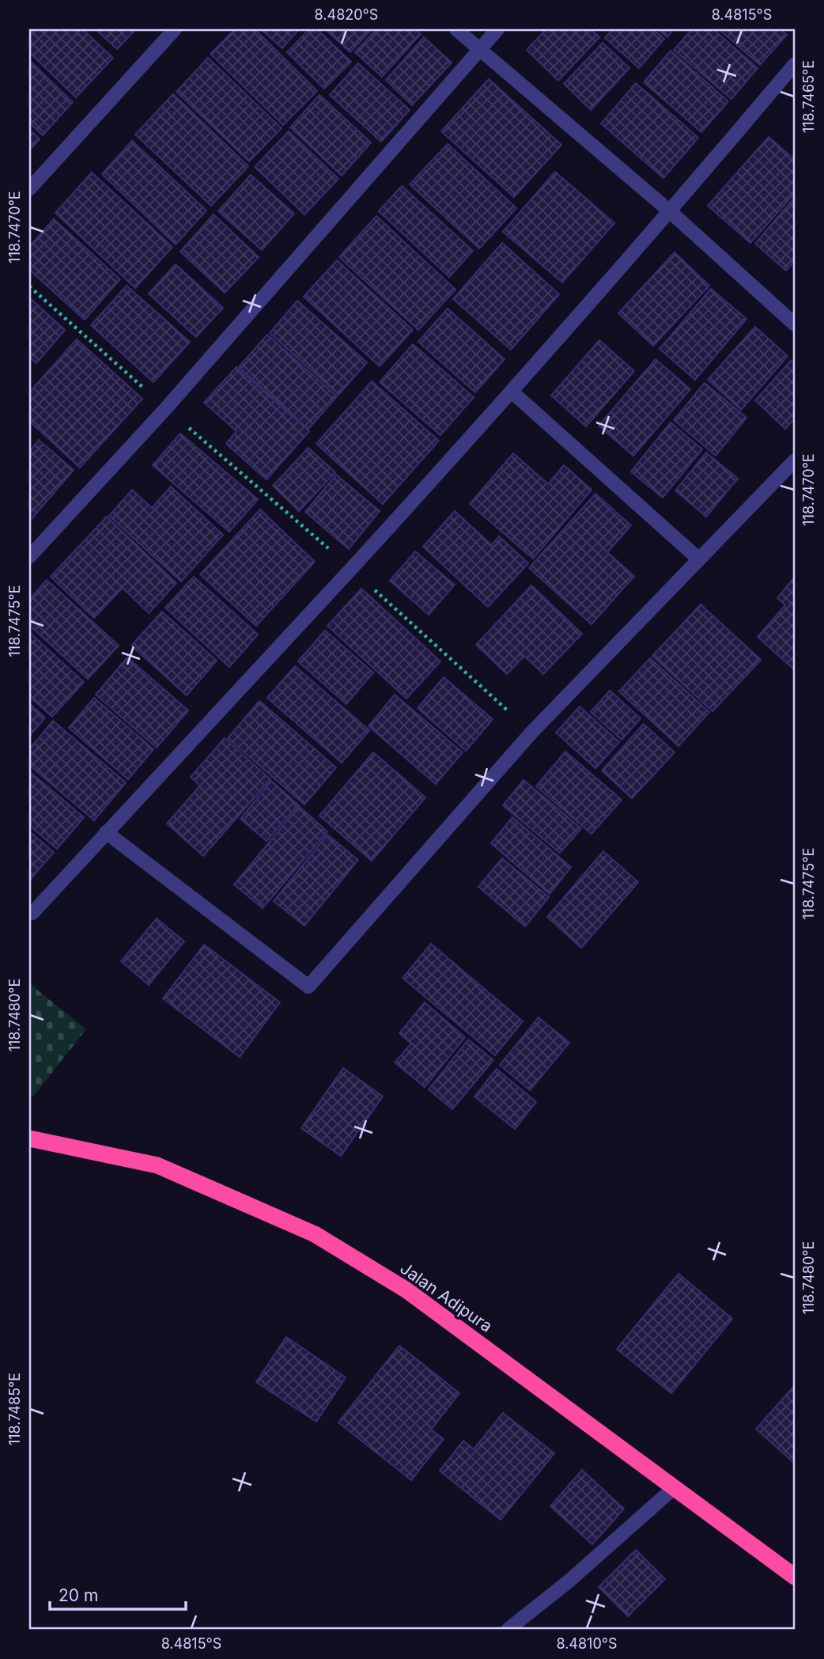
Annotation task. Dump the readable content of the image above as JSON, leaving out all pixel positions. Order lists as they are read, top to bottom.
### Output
{
  "streets": {
    "highway": ["Jalan Adipura"]
  },
  "scale_bar": "20 m",
  "coordinates": [
    "8.4820°S",
    "8.4815°S",
    "118.7465°E",
    "118.7470°E",
    "118.7475°E",
    "118.7480°E",
    "118.7485°E",
    "8.4810°S"
  ]
}
